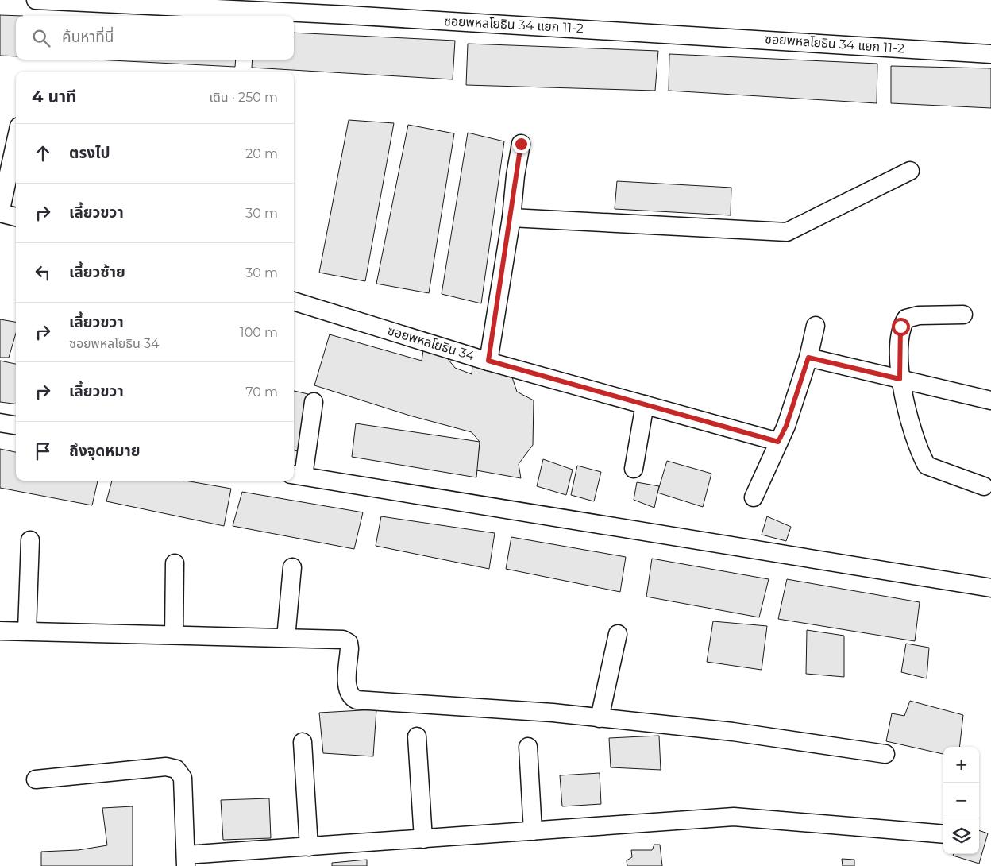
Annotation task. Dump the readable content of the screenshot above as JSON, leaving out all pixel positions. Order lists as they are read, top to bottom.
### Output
{
  "streets": {
    "street": ["ซอยพหลโยธิน 34 แยก 11-2", "ซอยพหลโยธิน 34"]
  },
  "page": {
    "search": "ค้นหาที่นี่",
    "heading": ["4 นาที", "เดิน · 250 m"],
    "list": [
      ["ตรงไป", "20 m"],
      ["เลี้ยวขวา", "30 m"],
      ["เลี้ยวซ้าย", "30 m"],
      ["เลี้ยวขวา", "ซอยพหลโยธิน 34", "100 m"],
      ["เลี้ยวขวา", "70 m"],
      "ถึงจุดหมาย"
    ],
    "map_buttons": ["+", "−"]
  }
}
